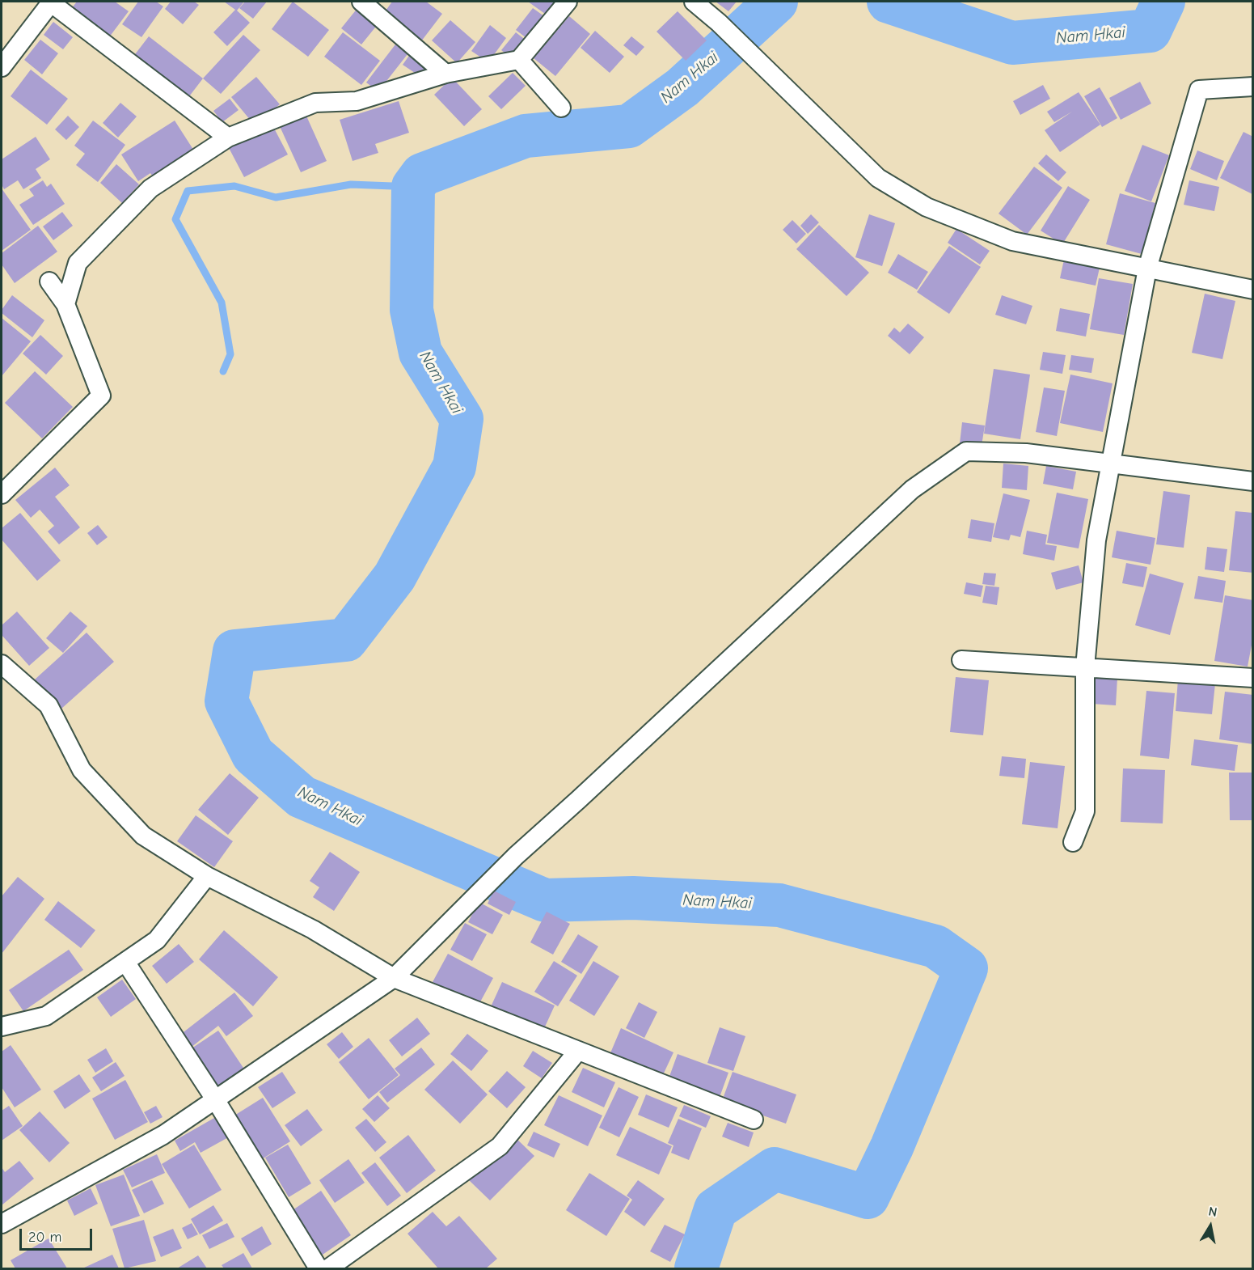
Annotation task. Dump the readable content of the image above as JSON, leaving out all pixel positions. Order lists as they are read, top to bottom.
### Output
{
  "water": ["Nam Hkai"],
  "scale_bar": "20 m",
  "north": "top"
}
